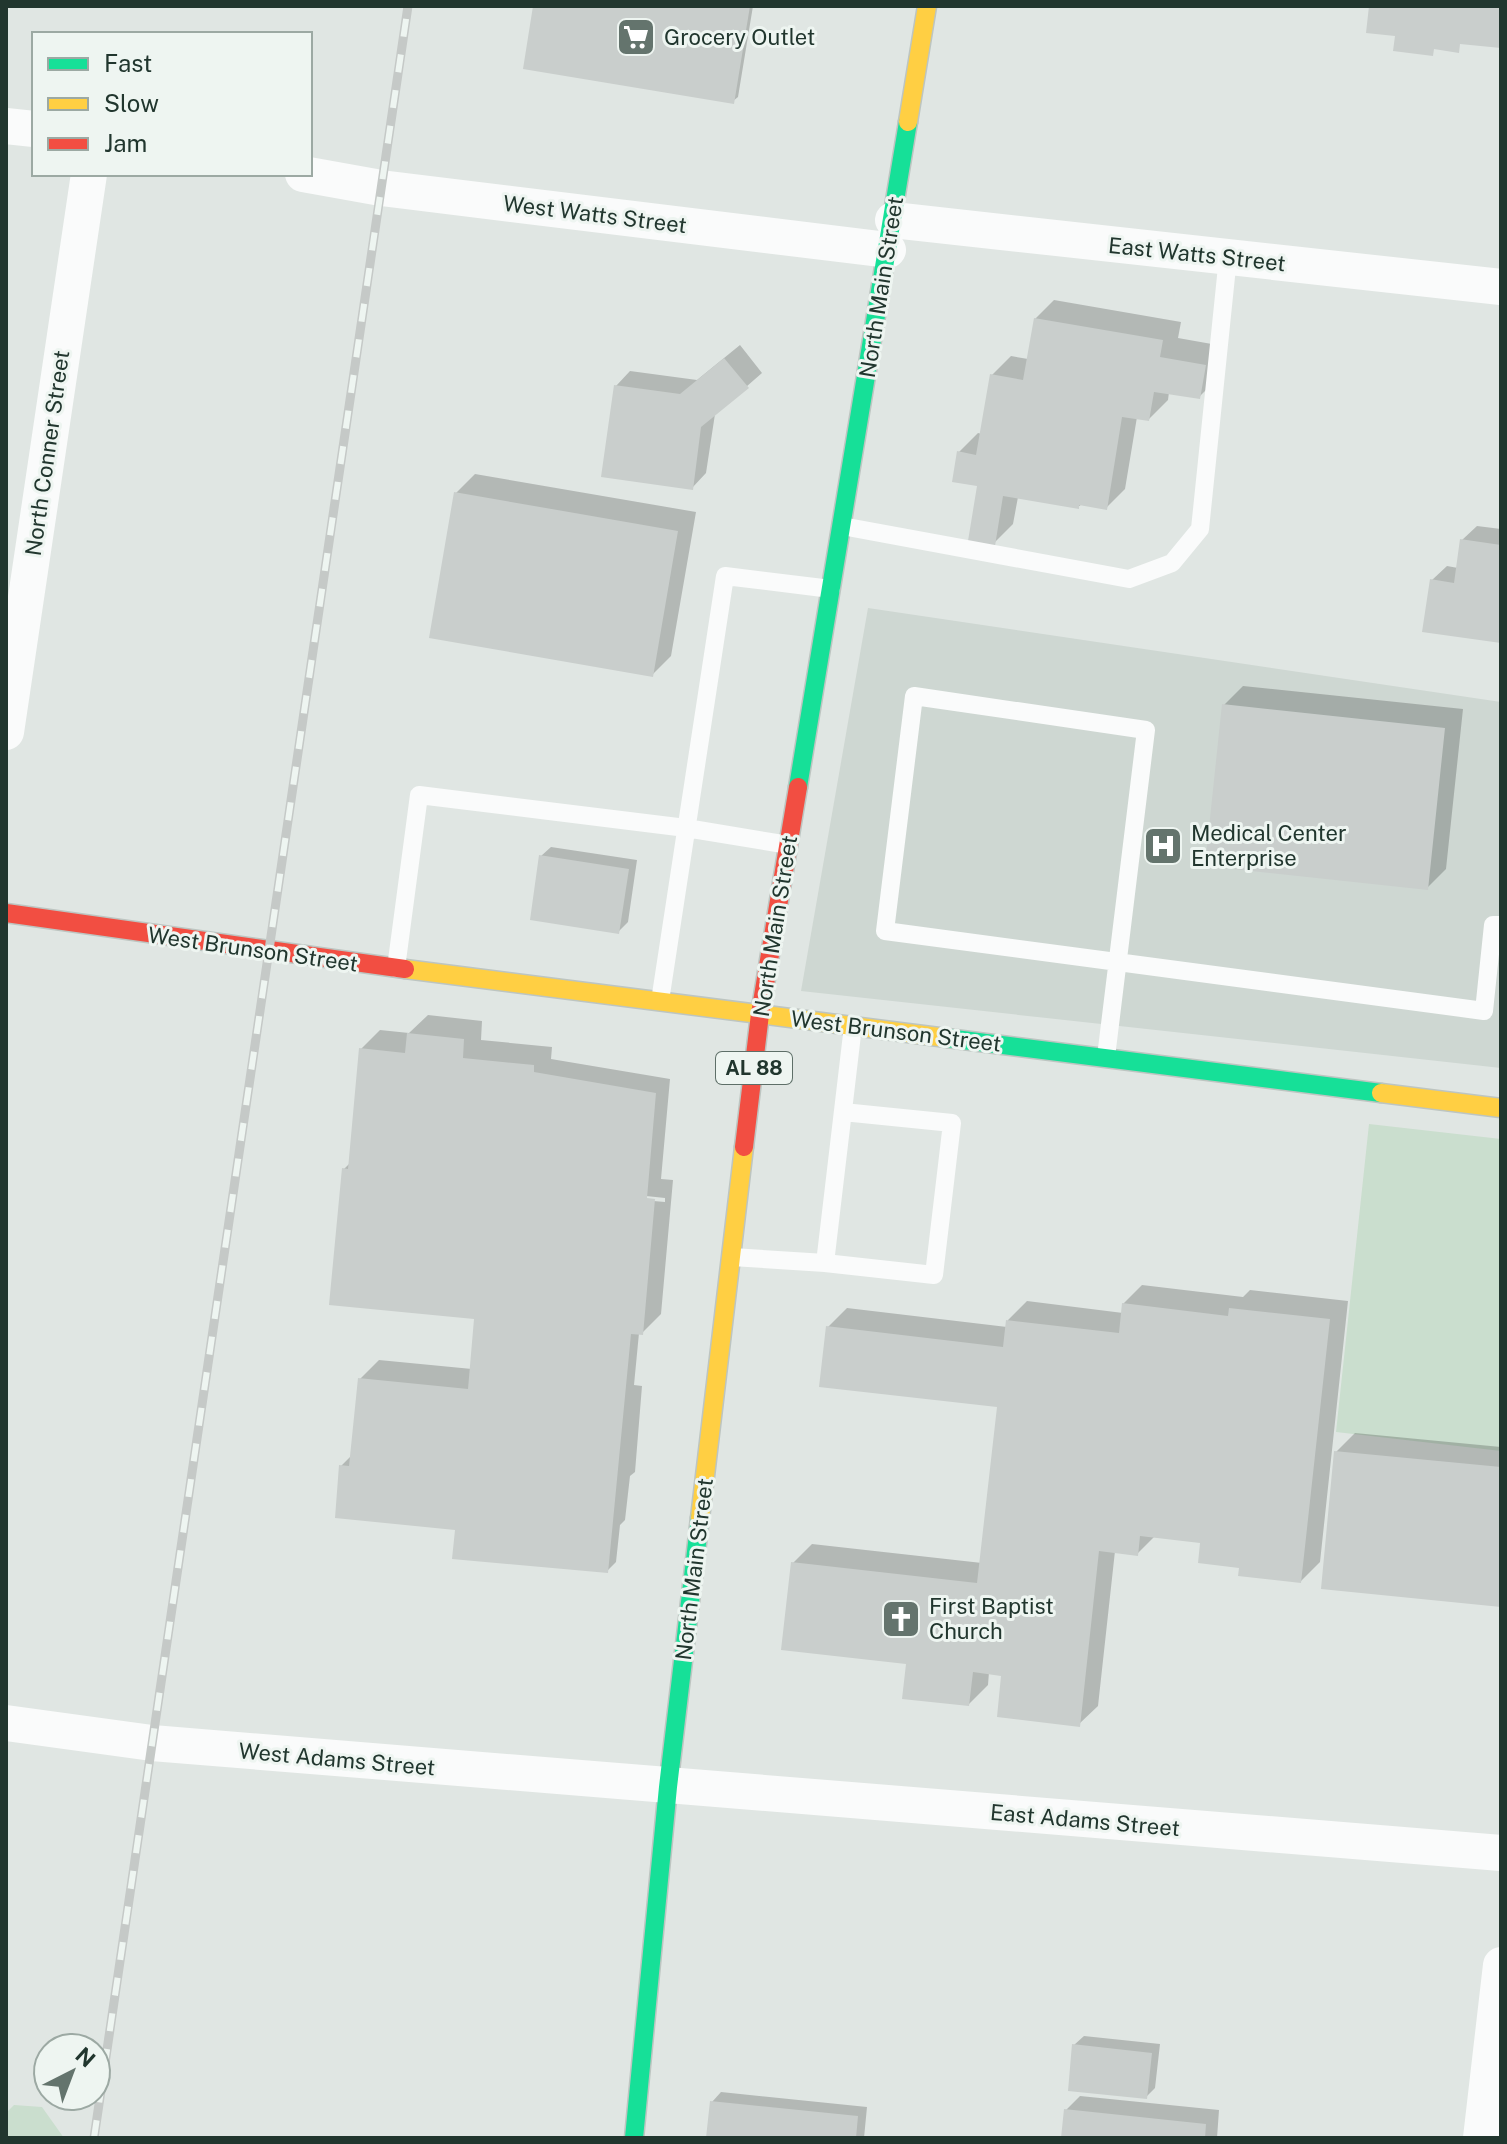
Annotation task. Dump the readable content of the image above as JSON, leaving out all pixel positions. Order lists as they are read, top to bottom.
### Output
{
  "streets": {
    "main road": ["North Main Street", "West Brunson Street", "AL 88"],
    "street": [
      "West Watts Street",
      "East Watts Street",
      "North Conner Street",
      "West Adams Street",
      "East Adams Street"
    ]
  },
  "crossings": [
    ["West Watts Street", "East Watts Street"],
    ["West Watts Street", "North Main Street"],
    ["East Watts Street", "North Main Street"],
    ["North Main Street", "West Brunson Street"],
    ["North Main Street", "West Adams Street"],
    ["North Main Street", "East Adams Street"],
    ["West Adams Street", "East Adams Street"]
  ],
  "places": {
    "supermarket": ["Grocery Outlet"],
    "hospital": ["Medical Center Enterprise"],
    "church": ["First Baptist Church"]
  },
  "legend": ["Fast", "Slow", "Jam"],
  "north": "top right"
}
